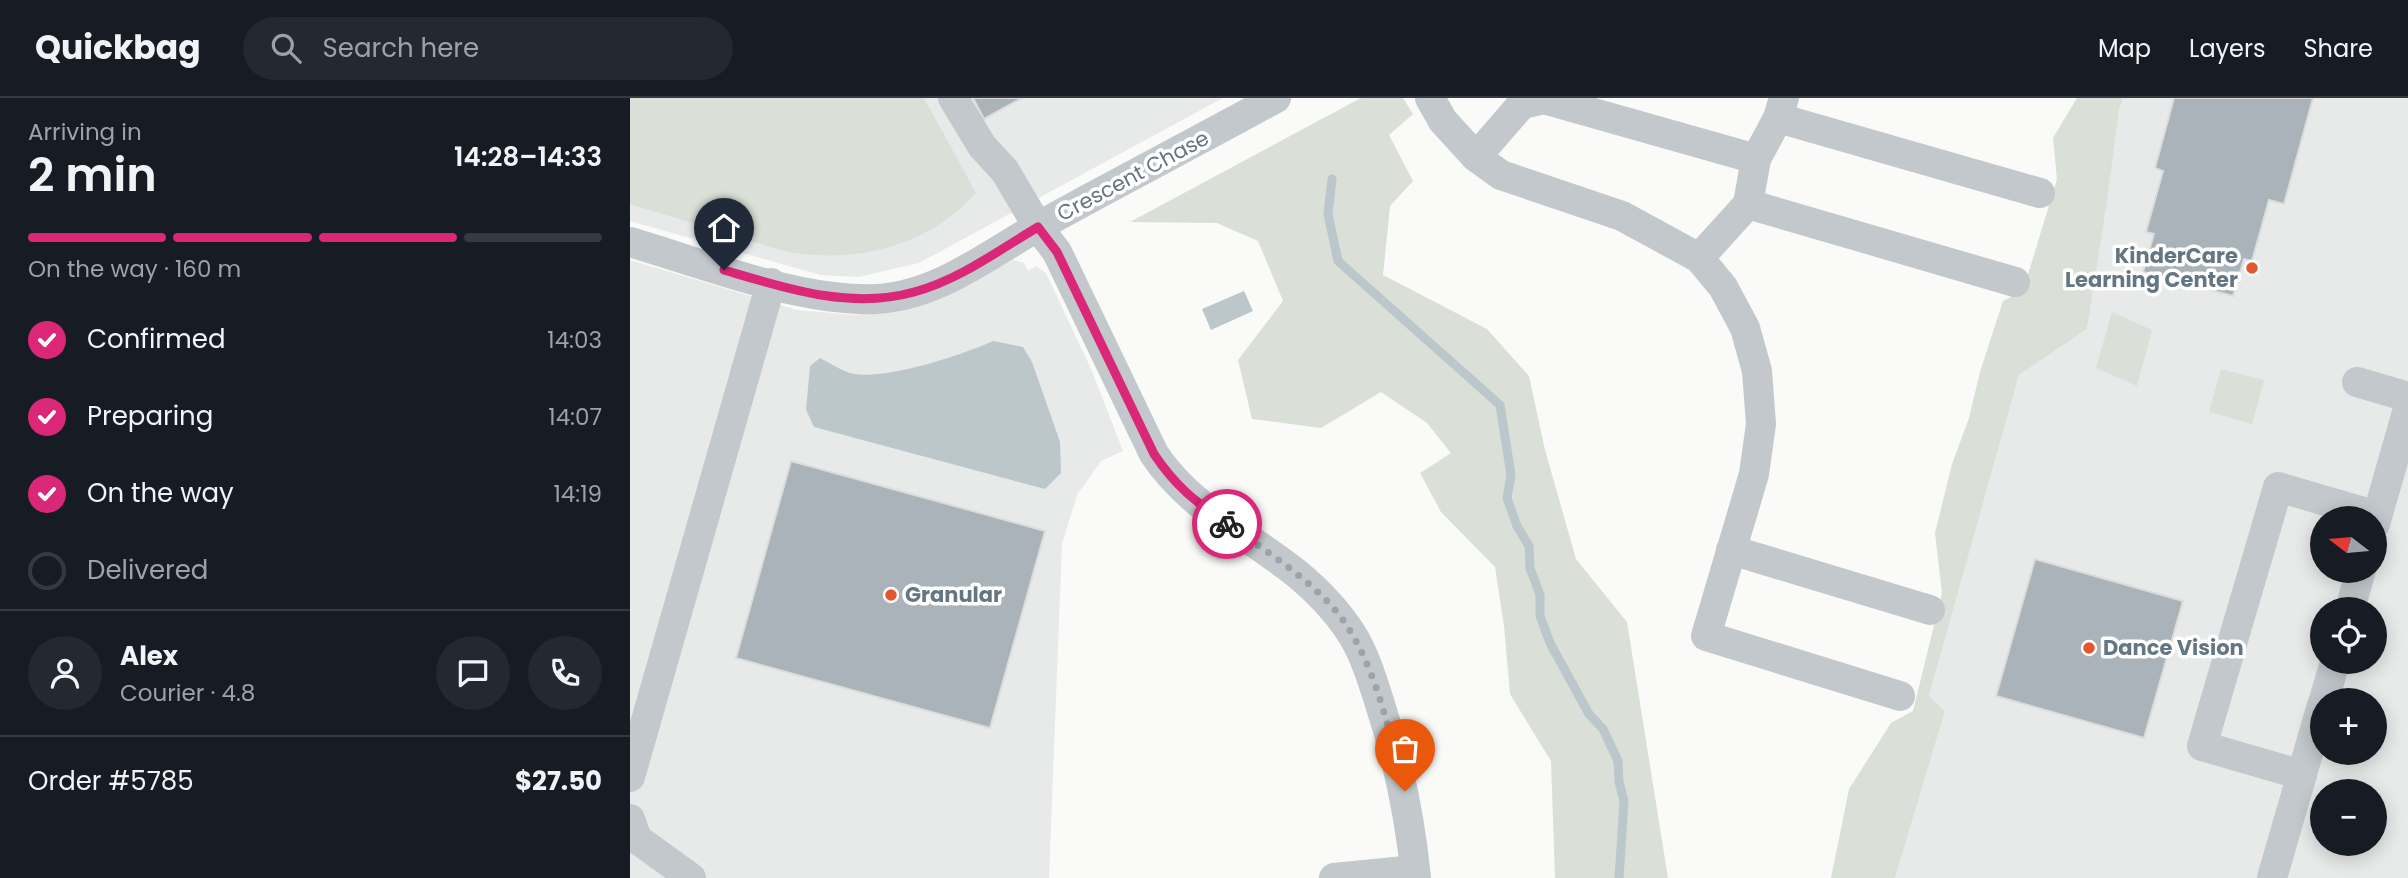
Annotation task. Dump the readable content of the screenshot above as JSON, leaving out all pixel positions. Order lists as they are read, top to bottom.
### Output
{
  "streets": {
    "street": ["Crescent Chase"]
  },
  "places": ["KinderCare Learning Center", "Granular", "Dance Vision"],
  "north": "left",
  "page": {
    "header": "Quickbag",
    "search": "Search here",
    "nav": ["Map", "Layers", "Share"],
    "heading": ["2 min", "Arriving in", "14:28–14:33"],
    "panel": [
      "Alex",
      "Courier · 4.8",
      "Order #5785",
      "$27.50"
    ],
    "bar": "On the way · 160 m",
    "list": [
      ["Confirmed", "14:03"],
      ["Preparing", "14:07"],
      ["On the way", "14:19"],
      "Delivered"
    ],
    "map_buttons": ["+", "−"]
  }
}
